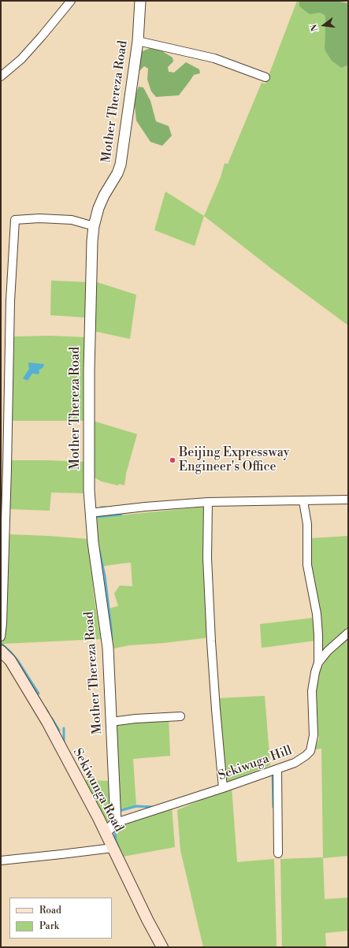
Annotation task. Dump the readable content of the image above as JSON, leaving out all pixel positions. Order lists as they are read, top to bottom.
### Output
{
  "streets": {
    "main road": ["Sekiwunga Road"],
    "street": ["Mother Thereza Road", "Sekiwuga Hill"]
  },
  "crossings": [
    ["Mother Thereza Road", "Sekiwuga Hill"]
  ],
  "places": ["Beijing Expressway Engineer's Office"],
  "legend": ["Road", "Park"],
  "north": "left"
}
